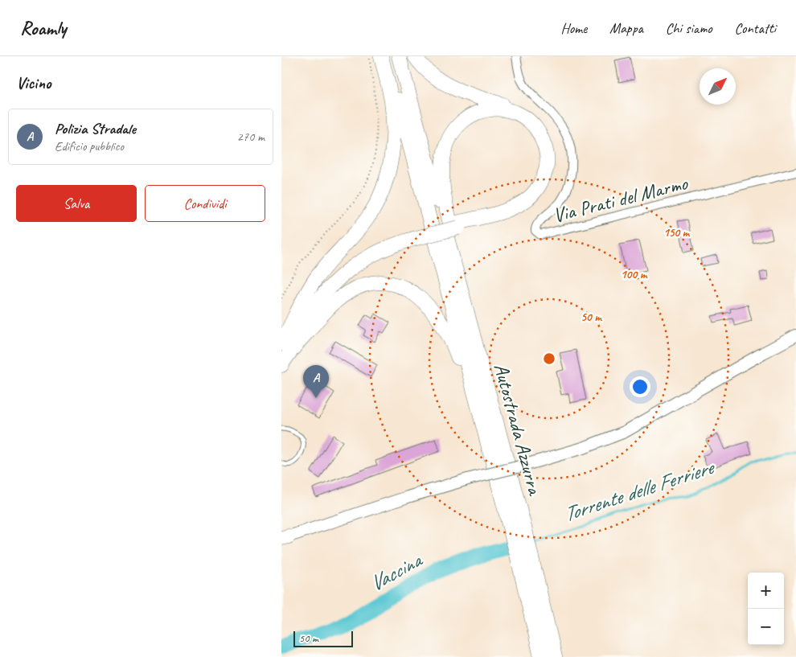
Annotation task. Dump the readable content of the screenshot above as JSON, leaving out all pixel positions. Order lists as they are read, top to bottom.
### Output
{
  "streets": {
    "highway": ["Autostrada Azzurra"],
    "street": ["Via Prati del Marmo"]
  },
  "water": ["Torrente delle Ferriere", "Vaccina"],
  "scale_bar": "50 m",
  "north": "top right",
  "page": {
    "header": "Roamly",
    "nav": [
      "Home",
      "Mappa",
      "Chi siamo",
      "Contatti"
    ],
    "heading": "Vicino",
    "list": [
      {
        "mark": "A",
        "name": "Polizia Stradale",
        "note": "Edificio pubblico",
        "value": "270 m"
      }
    ],
    "buttons": ["Salva", "Condividi"],
    "pins": "A",
    "map_buttons": ["+", "−"],
    "scale": "50 m"
  },
  "rings": ["150 m", "100 m", "50 m"]
}
